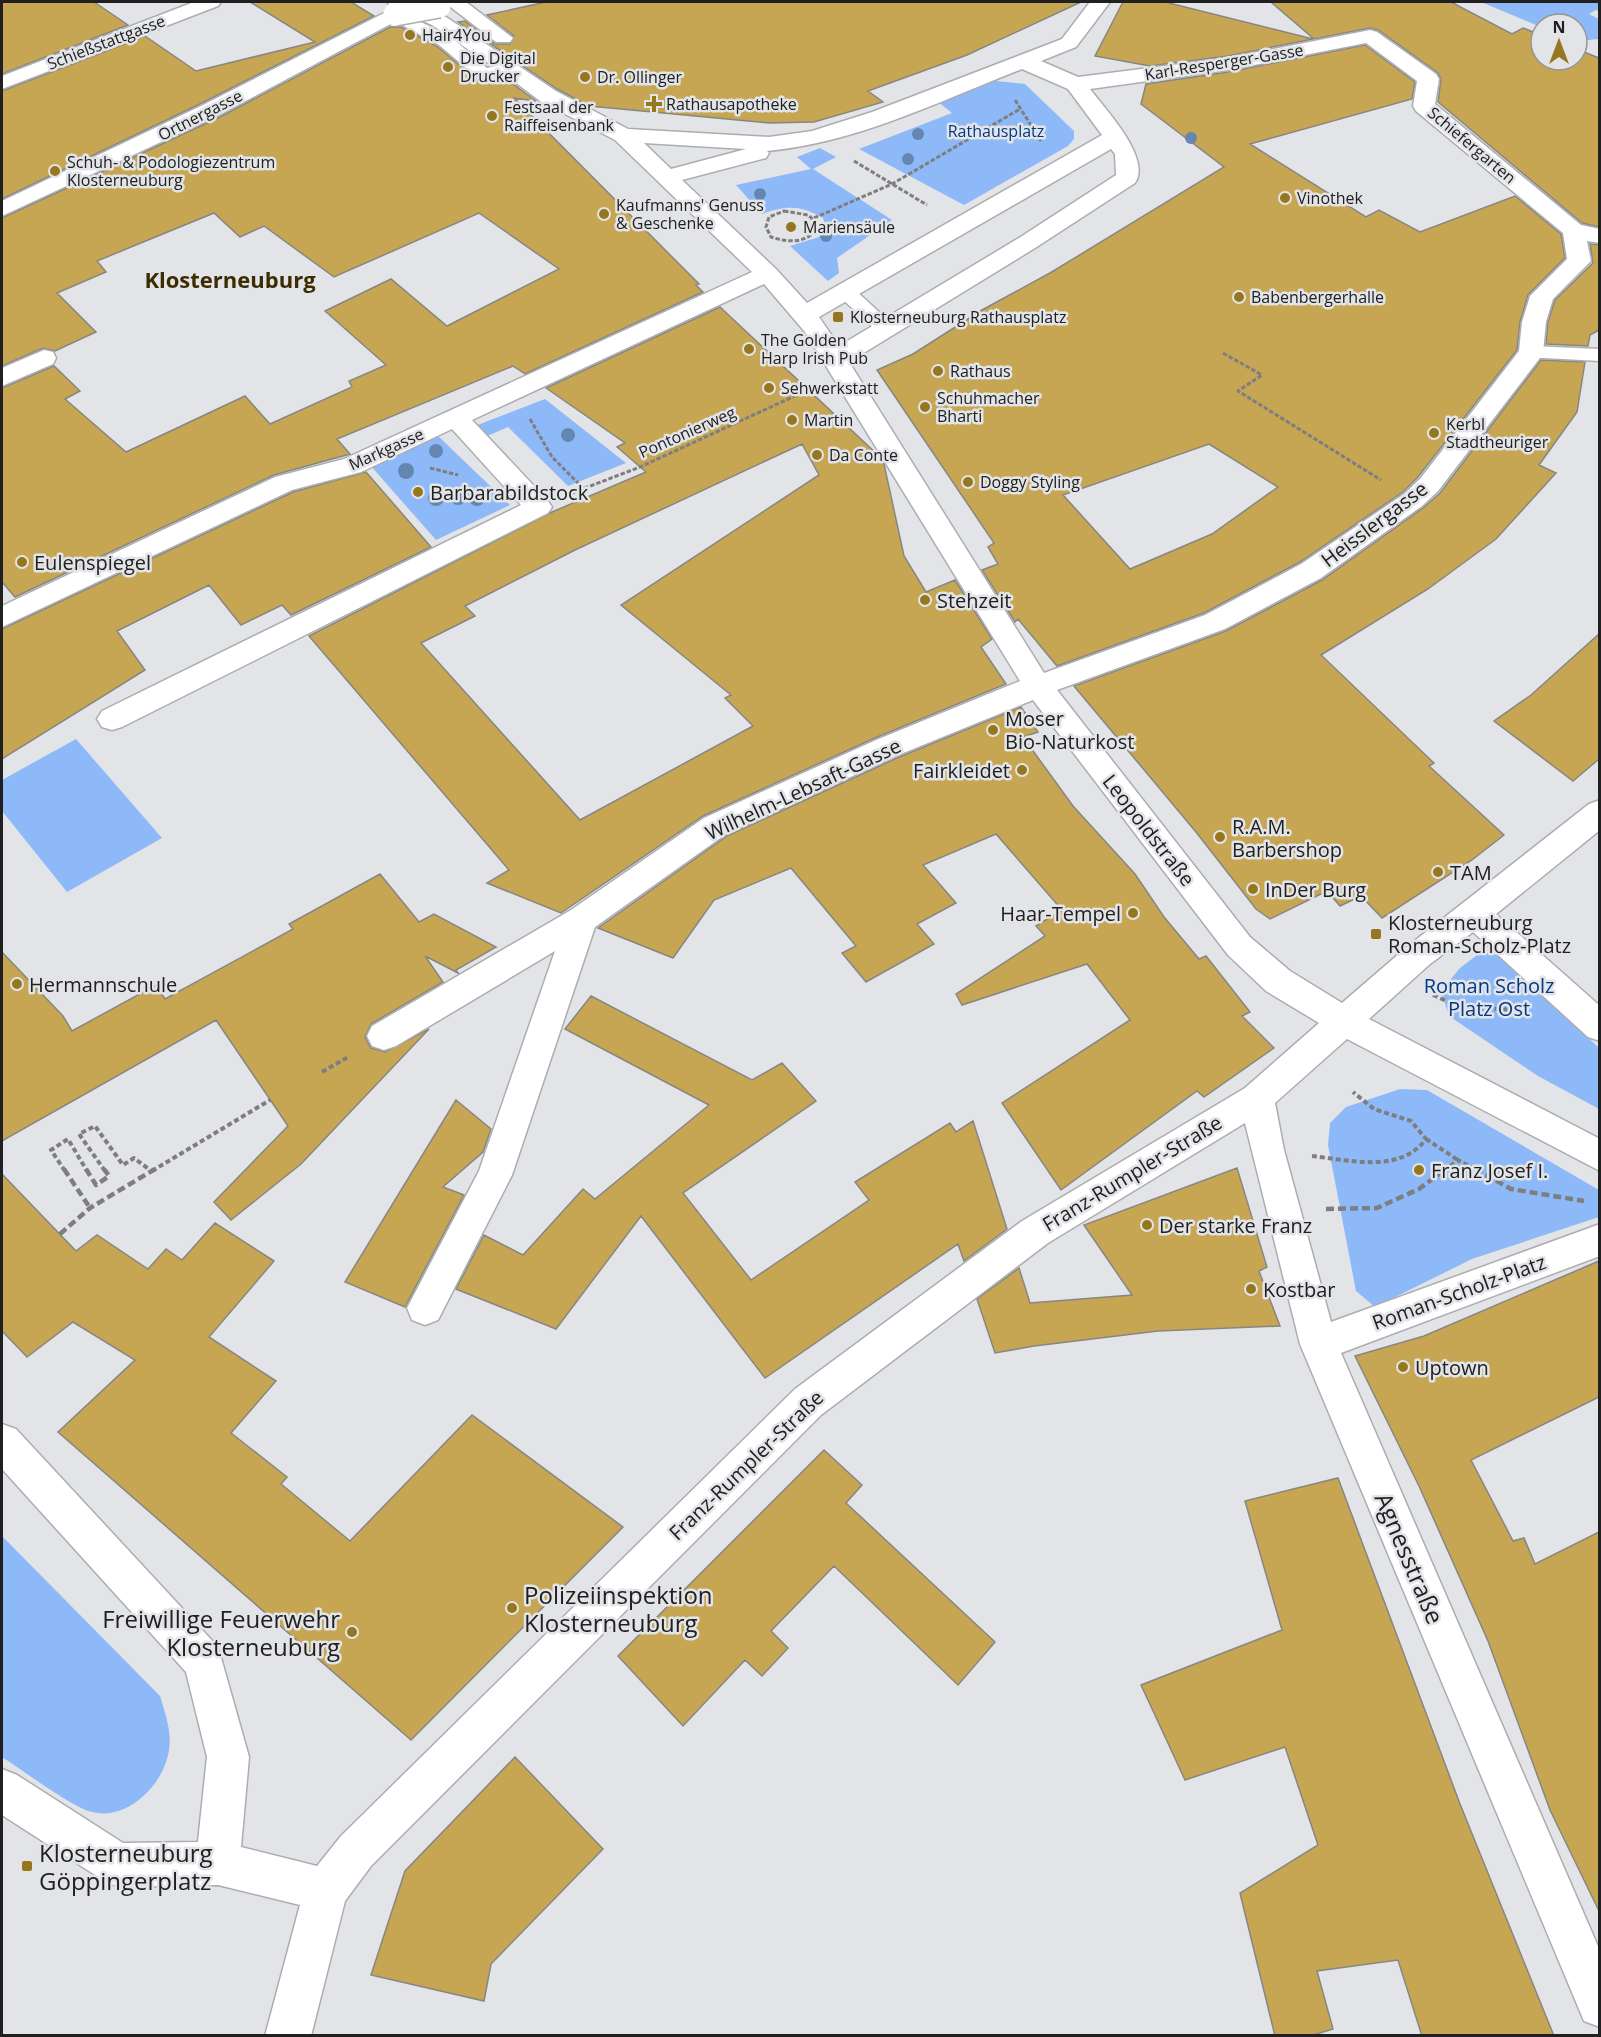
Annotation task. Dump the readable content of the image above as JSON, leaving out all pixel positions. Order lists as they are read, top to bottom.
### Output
{
  "streets": {
    "street": [
      "Schießstattgasse",
      "Karl-Resperger-Gasse",
      "Ortnergasse",
      "Schiefergarten",
      "Markgasse",
      "Heisslergasse",
      "Wilhelm-Lebsaft-Gasse",
      "Leopoldstraße",
      "Franz-Rumpler-Straße",
      "Roman-Scholz-Platz",
      "Agnesstraße"
    ],
    "path": ["Pontonierweg"]
  },
  "crossings": [
    ["Karl-Resperger-Gasse", "Schiefergarten"],
    ["Pontonierweg", "Leopoldstraße"],
    ["Heisslergasse", "Wilhelm-Lebsaft-Gasse"],
    ["Heisslergasse", "Leopoldstraße"],
    ["Wilhelm-Lebsaft-Gasse", "Leopoldstraße"],
    ["Leopoldstraße", "Franz-Rumpler-Straße"],
    ["Franz-Rumpler-Straße", "Agnesstraße"],
    ["Roman-Scholz-Platz", "Agnesstraße"]
  ],
  "districts": ["Klosterneuburg"],
  "parks": ["Rathausplatz", "Roman Scholz Platz Ost"],
  "places": {
    "other": [
      "Hair4You",
      "Die Digital Drucker",
      "Dr. Ollinger",
      "Festsaal der Raiffeisenbank",
      "Schuh- & Podologiezentrum Klosterneuburg",
      "Vinothek",
      "Kaufmanns' Genuss & Geschenke",
      "Mariensäule",
      "Babenbergerhalle",
      "The Golden Harp Irish Pub",
      "Rathaus",
      "Sehwerkstatt",
      "Schuhmacher Bharti",
      "Martin",
      "Kerbl Stadtheuriger",
      "Da Conte",
      "Doggy Styling",
      "Barbarabildstock",
      "Eulenspiegel",
      "Stehzeit",
      "Moser Bio-Naturkost",
      "Fairkleidet",
      "R.A.M. Barbershop",
      "TAM",
      "InDer Burg",
      "Haar-Tempel",
      "Hermannschule",
      "Franz Josef I.",
      "Der starke Franz",
      "Kostbar",
      "Uptown",
      "Polizeiinspektion Klosterneuburg",
      "Freiwillige Feuerwehr Klosterneuburg"
    ],
    "health": ["Rathausapotheke"],
    "transit": ["Klosterneuburg Rathausplatz", "Klosterneuburg Roman-Scholz-Platz", "Klosterneuburg Göppingerplatz"]
  },
  "north": "top"
}
